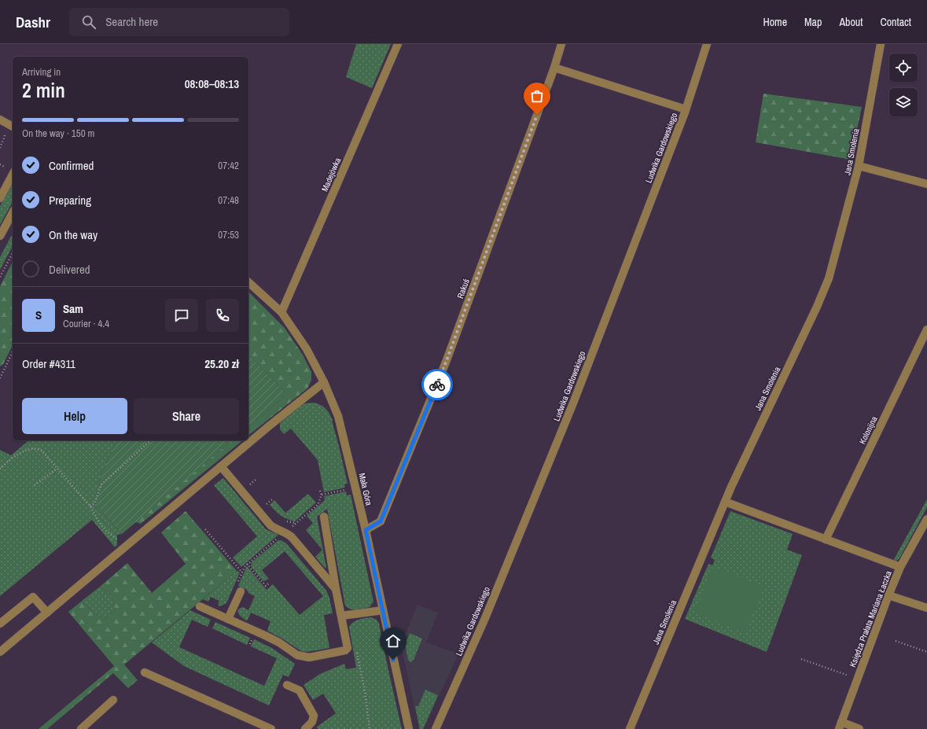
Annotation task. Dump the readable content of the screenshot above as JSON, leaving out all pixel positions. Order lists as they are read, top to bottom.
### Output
{
  "streets": {
    "street": [
      "Ludwika Gardowskiego",
      "Jana Smolenia",
      "Madejówka",
      "Rakuś",
      "Kolonijna",
      "Mała Góra",
      "Księdza Prałata Mariana Łaczka"
    ]
  },
  "crossings": [
    ["Madejówka", "Mała Góra"],
    ["Rakuś", "Mała Góra"]
  ],
  "page": {
    "header": "Dashr",
    "search": "Search here",
    "nav": [
      "Home",
      "Map",
      "About",
      "Contact"
    ],
    "heading": ["2 min", "Arriving in", "08:08–08:13"],
    "panel": [
      "Sam",
      "Courier · 4.4",
      "Order #4311",
      "25.20 zł"
    ],
    "bar": "On the way · 150 m",
    "list": [
      ["Confirmed", "07:42"],
      ["Preparing", "07:48"],
      ["On the way", "07:53"],
      "Delivered"
    ],
    "round": "S",
    "buttons": ["Help", "Share"]
  }
}
